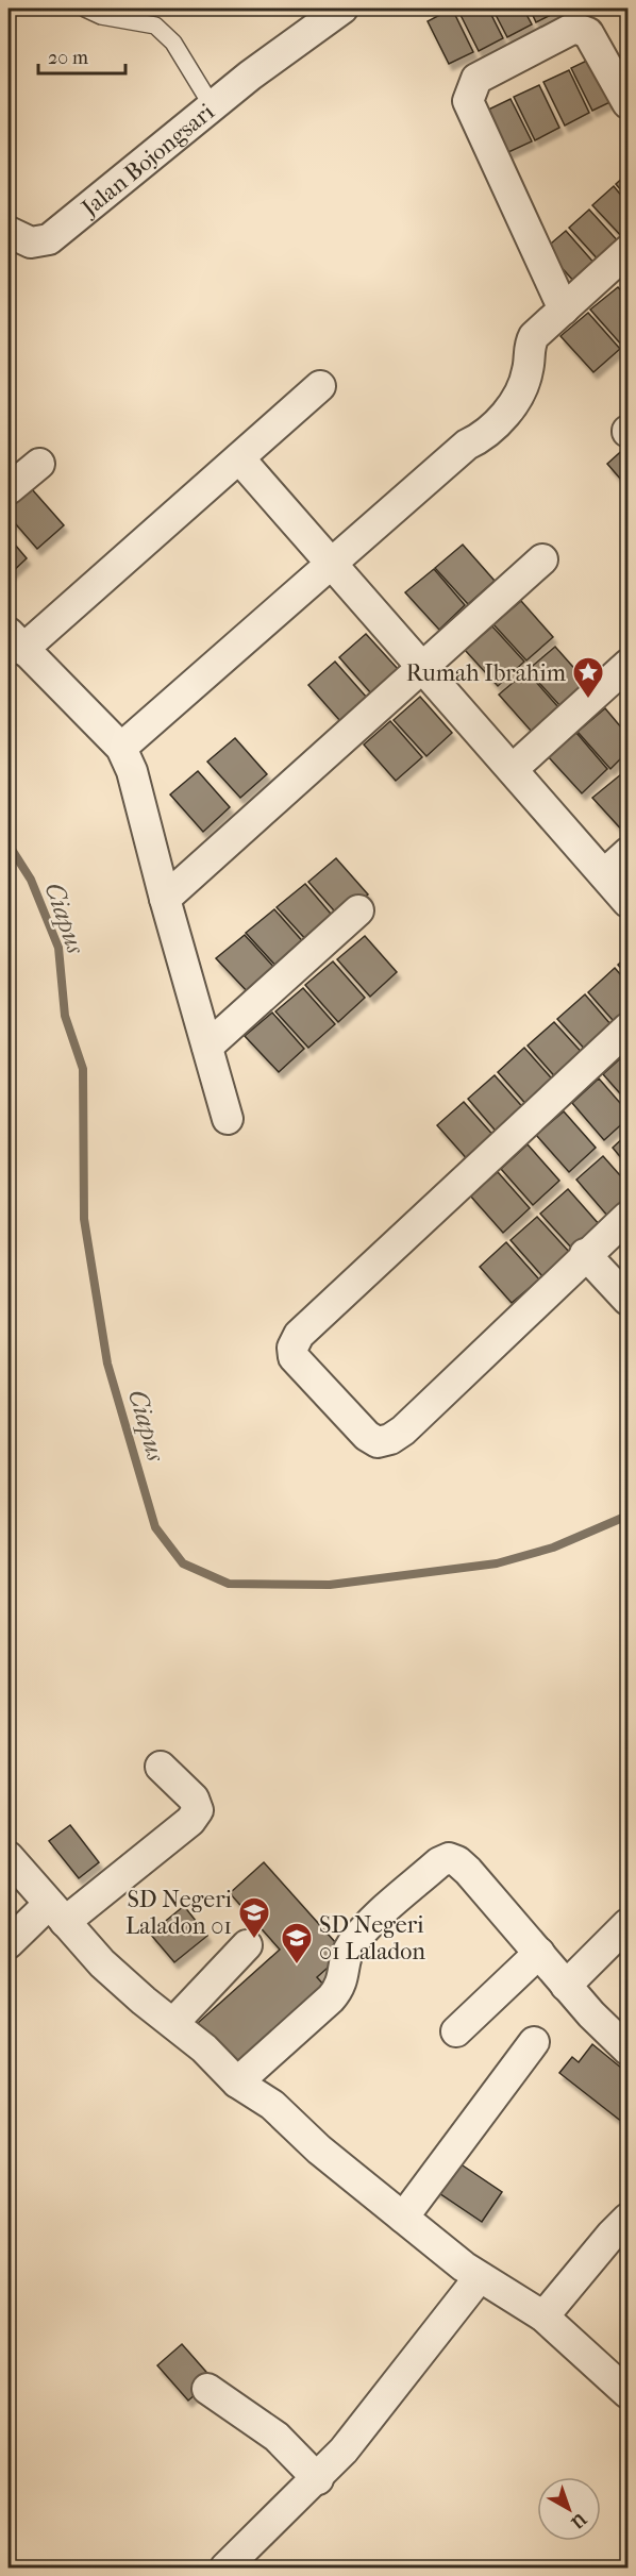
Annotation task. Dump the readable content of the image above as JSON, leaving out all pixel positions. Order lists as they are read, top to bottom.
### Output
{
  "streets": {
    "street": ["Jalan Bojongsari"]
  },
  "water": ["Ciapus"],
  "places": {
    "place": ["Rumah Ibrahim"],
    "school or university": ["SD Negeri Laladon 01", "SD Negeri 01 Laladon"]
  },
  "scale_bar": "20 m",
  "north": "bottom right"
}
